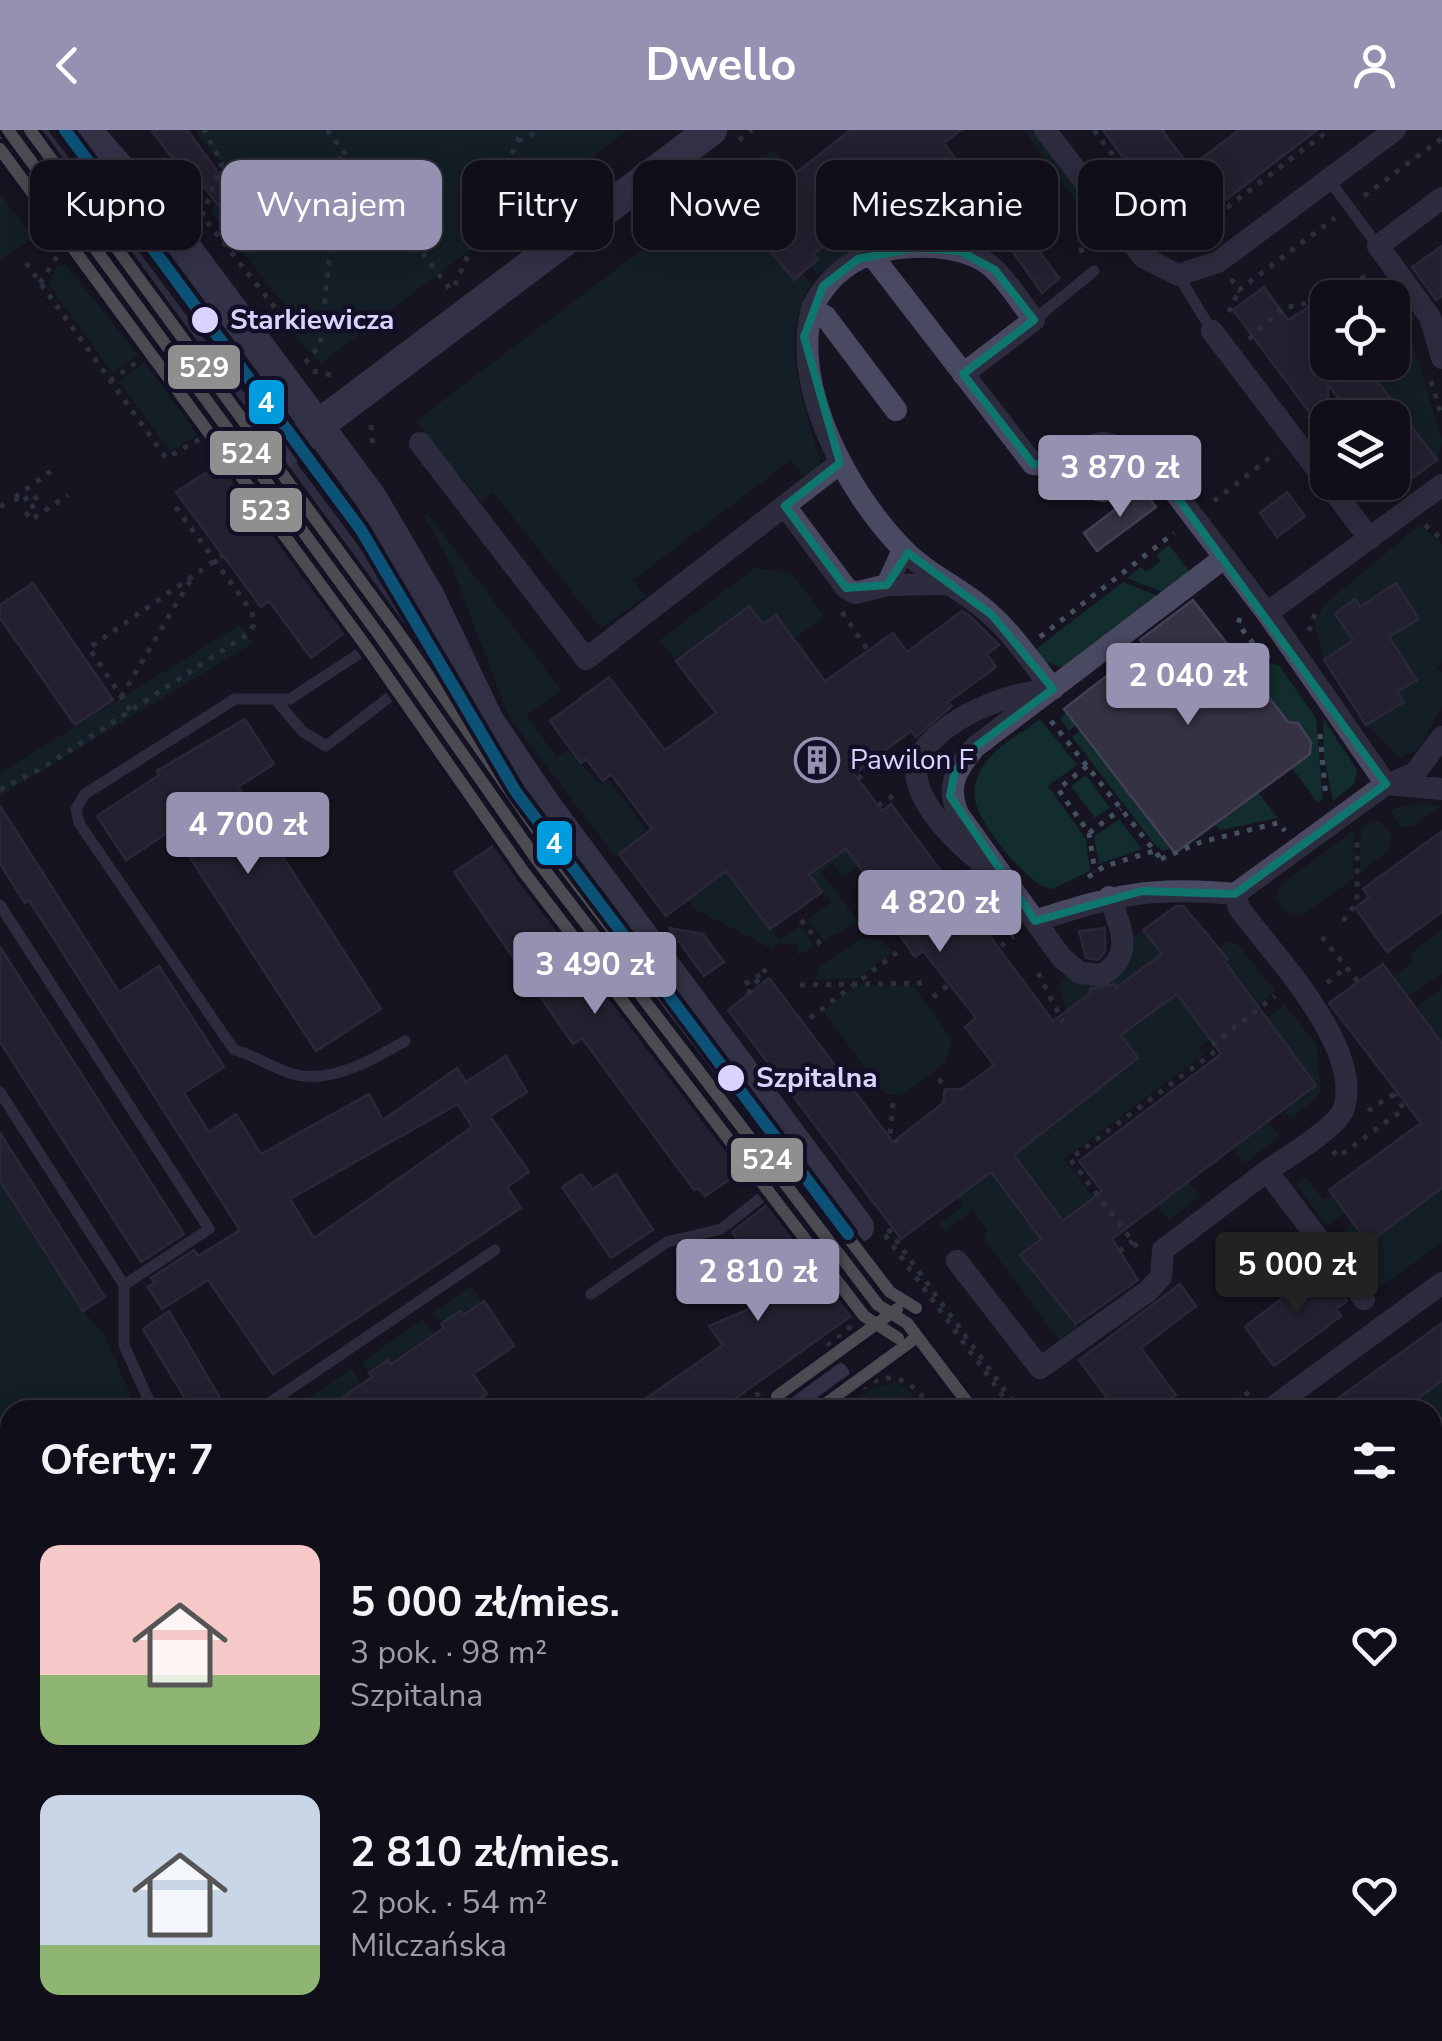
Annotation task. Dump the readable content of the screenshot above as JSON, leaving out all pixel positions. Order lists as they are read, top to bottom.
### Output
{
  "places": {
    "other": ["Starkiewicza", "Szpitalna"],
    "building": ["Pawilon F"]
  },
  "lines": [
    "tram line 4",
    "transit line 524",
    "transit line 529",
    "transit line 523"
  ],
  "page": {
    "header": "Dwello",
    "chip": [
      "Kupno",
      "Wynajem",
      "Filtry",
      "Nowe",
      "Mieszkanie",
      "Dom"
    ],
    "price": [
      "3 870 zł",
      "2 040 zł",
      "4 700 zł",
      "4 820 zł",
      "3 490 zł",
      "5 000 zł",
      "2 810 zł"
    ],
    "heading": "Oferty: 7",
    "list": [
      {
        "name": "5 000 zł/mies.",
        "note": "3 pok. · 98 m² · Szpitalna"
      },
      {
        "name": "2 810 zł/mies.",
        "note": "2 pok. · 54 m² · Milczańska"
      }
    ]
  }
}
